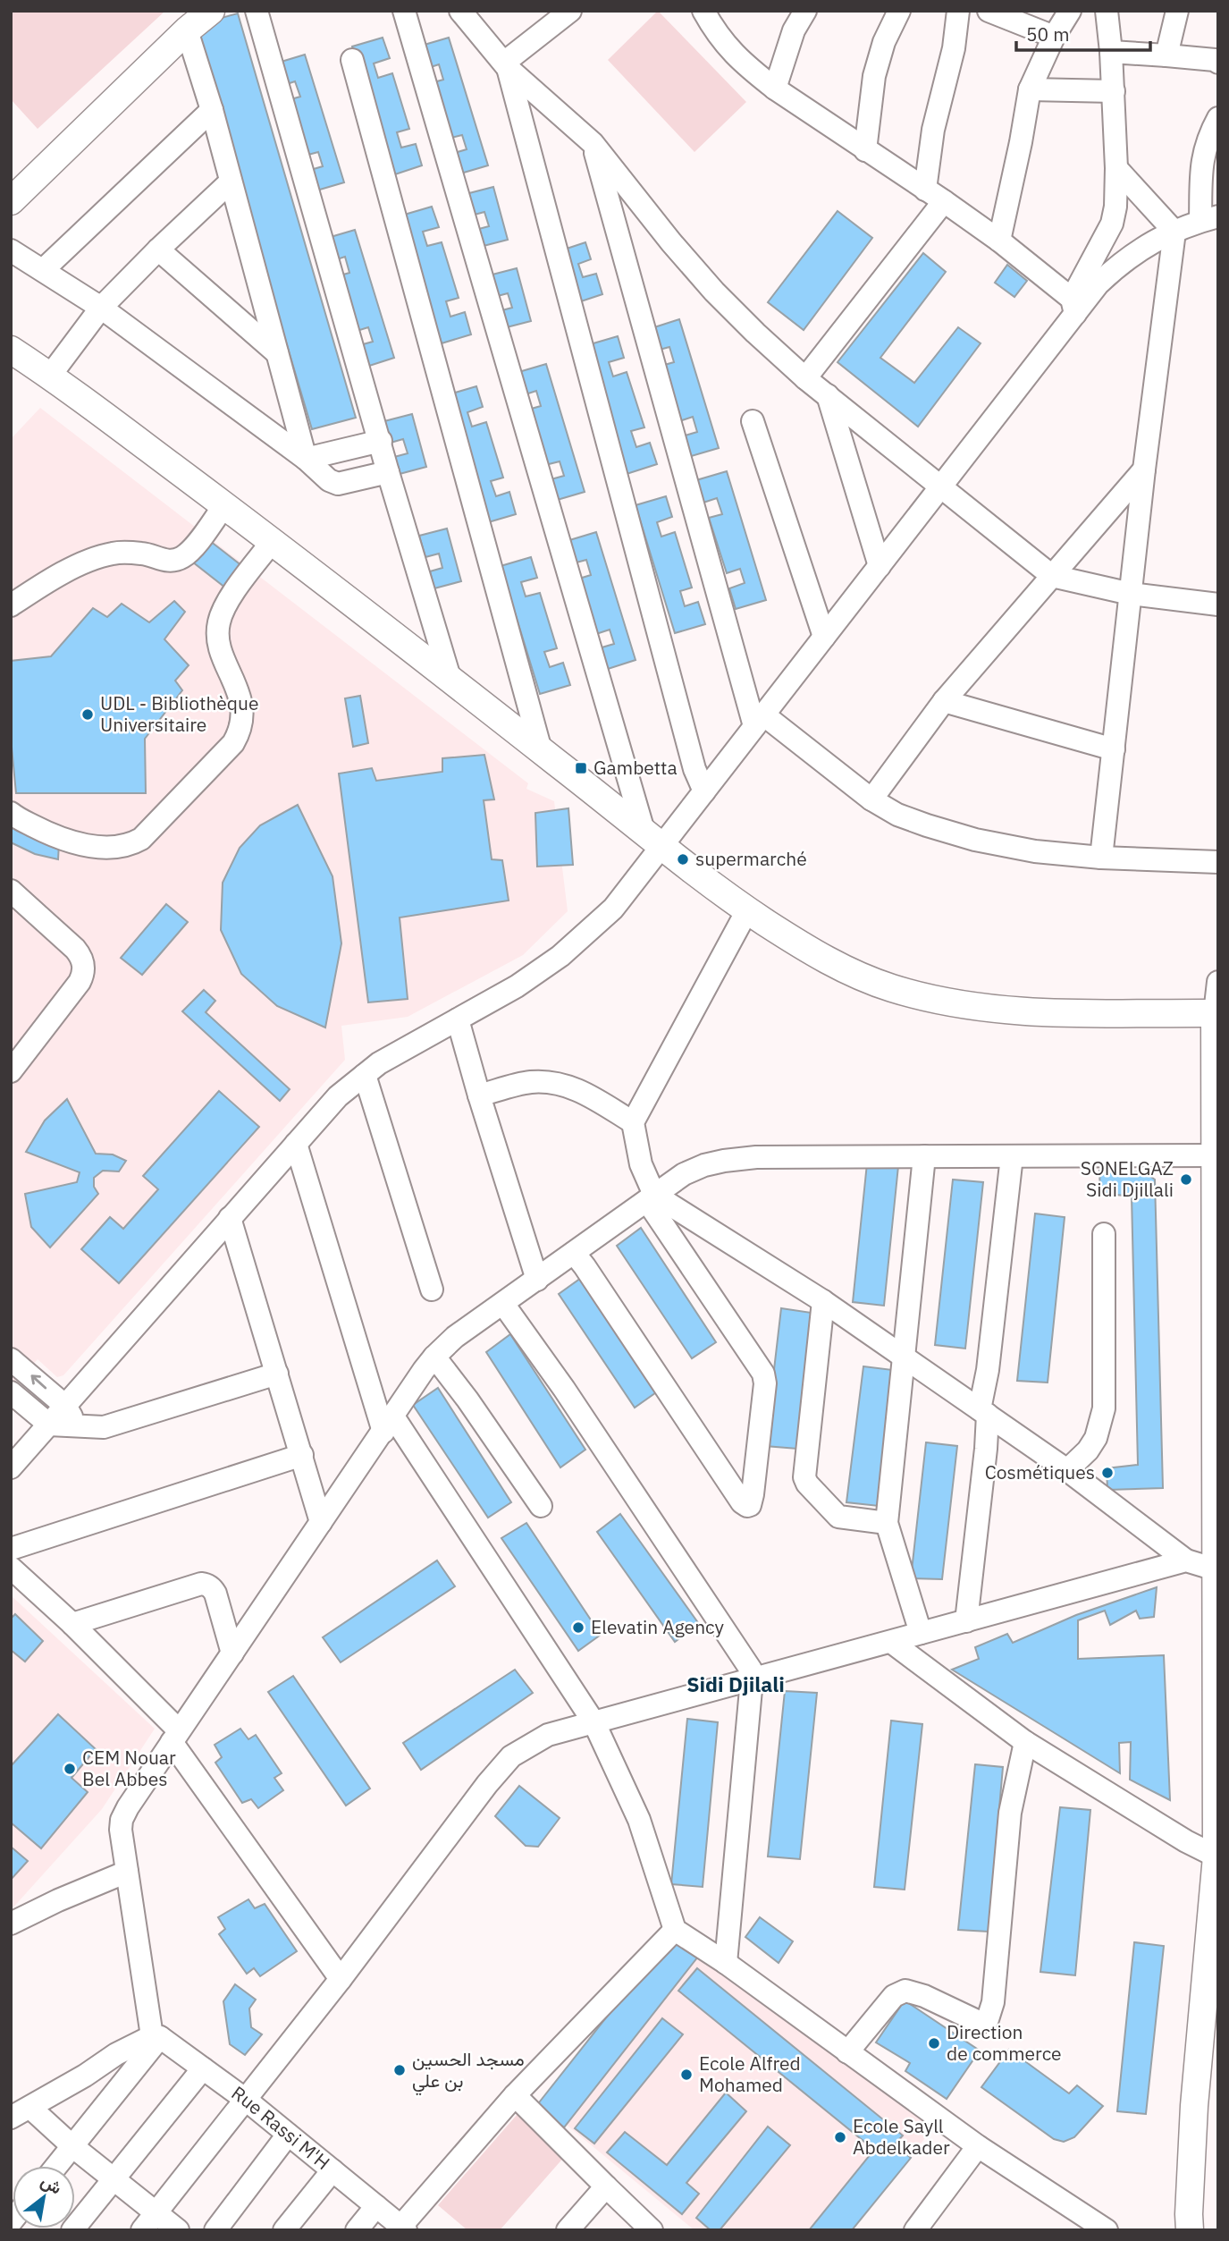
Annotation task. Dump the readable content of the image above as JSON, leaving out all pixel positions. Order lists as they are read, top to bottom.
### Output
{
  "streets": {
    "street": ["Rue Rassi M'H"]
  },
  "districts": ["Sidi Djilali"],
  "places": {
    "other": [
      "UDL - Bibliothèque Universitaire",
      "supermarché",
      "SONELGAZ Sidi Djillali",
      "Cosmétiques",
      "Elevatin Agency",
      "CEM Nouar Bel Abbes",
      "Direction de commerce",
      "مسجد الحسين بن علي",
      "Ecole Alfred Mohamed",
      "Ecole Sayll Abdelkader"
    ],
    "transit": ["Gambetta"]
  },
  "scale_bar": "50 m",
  "north": "top right"
}
